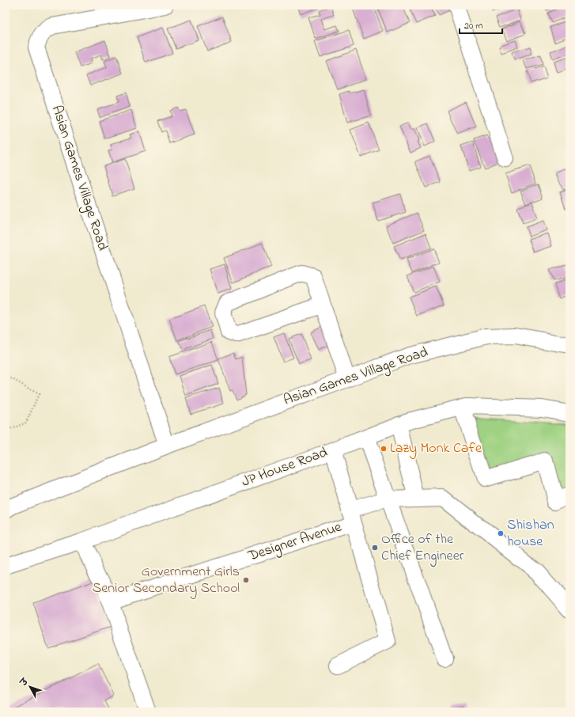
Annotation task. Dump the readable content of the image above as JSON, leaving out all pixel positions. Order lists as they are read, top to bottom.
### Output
{
  "streets": {
    "street": ["Asian Games Village Road", "JP House Road", "Designer Avenue"]
  },
  "places": [
    "Lazy Monk Cafe",
    "Shishan house",
    "Office of the Chief Engineer",
    "Government Girls Senior Secondary School"
  ],
  "scale_bar": "20 m",
  "north": "top left"
}
